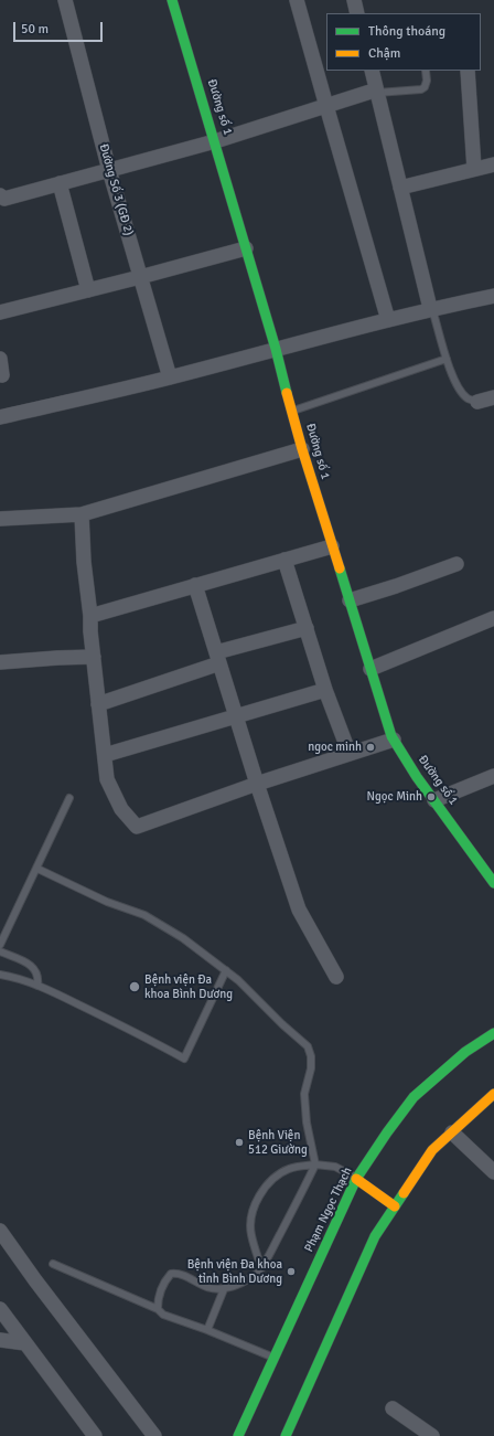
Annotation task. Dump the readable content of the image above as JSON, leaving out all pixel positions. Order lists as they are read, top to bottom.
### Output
{
  "streets": {
    "street": ["Đường số 1", "Đường Số 3 (GĐ 2)", "Phạm Ngọc Thạch"]
  },
  "places": [
    "ngoc minh",
    "Ngọc Minh",
    "Bệnh viện Đa khoa Bình Dương",
    "Bệnh Viện 512 Giường",
    "Bệnh viện Đa khoa tỉnh Bình Dương"
  ],
  "legend": ["Thông thoáng", "Chậm"],
  "scale_bar": "50 m"
}
